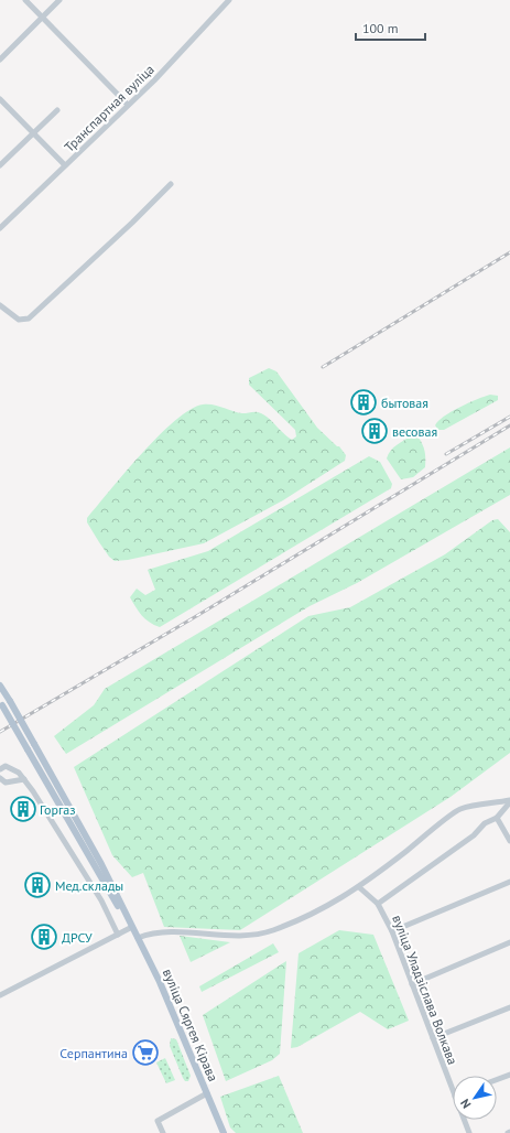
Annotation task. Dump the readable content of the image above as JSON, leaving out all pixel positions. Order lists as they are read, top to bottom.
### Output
{
  "streets": {
    "main road": ["вуліца Сяргея Кірава"],
    "street": ["Транспартная вуліца", "вуліца Уладзіслава Волкава"]
  },
  "places": {
    "building": [
      "бытовая",
      "весовая",
      "Горгаз",
      "Мед.склады",
      "ДРСУ"
    ],
    "supermarket": ["Серпантина"]
  },
  "scale_bar": "100 m",
  "north": "bottom left"
}
